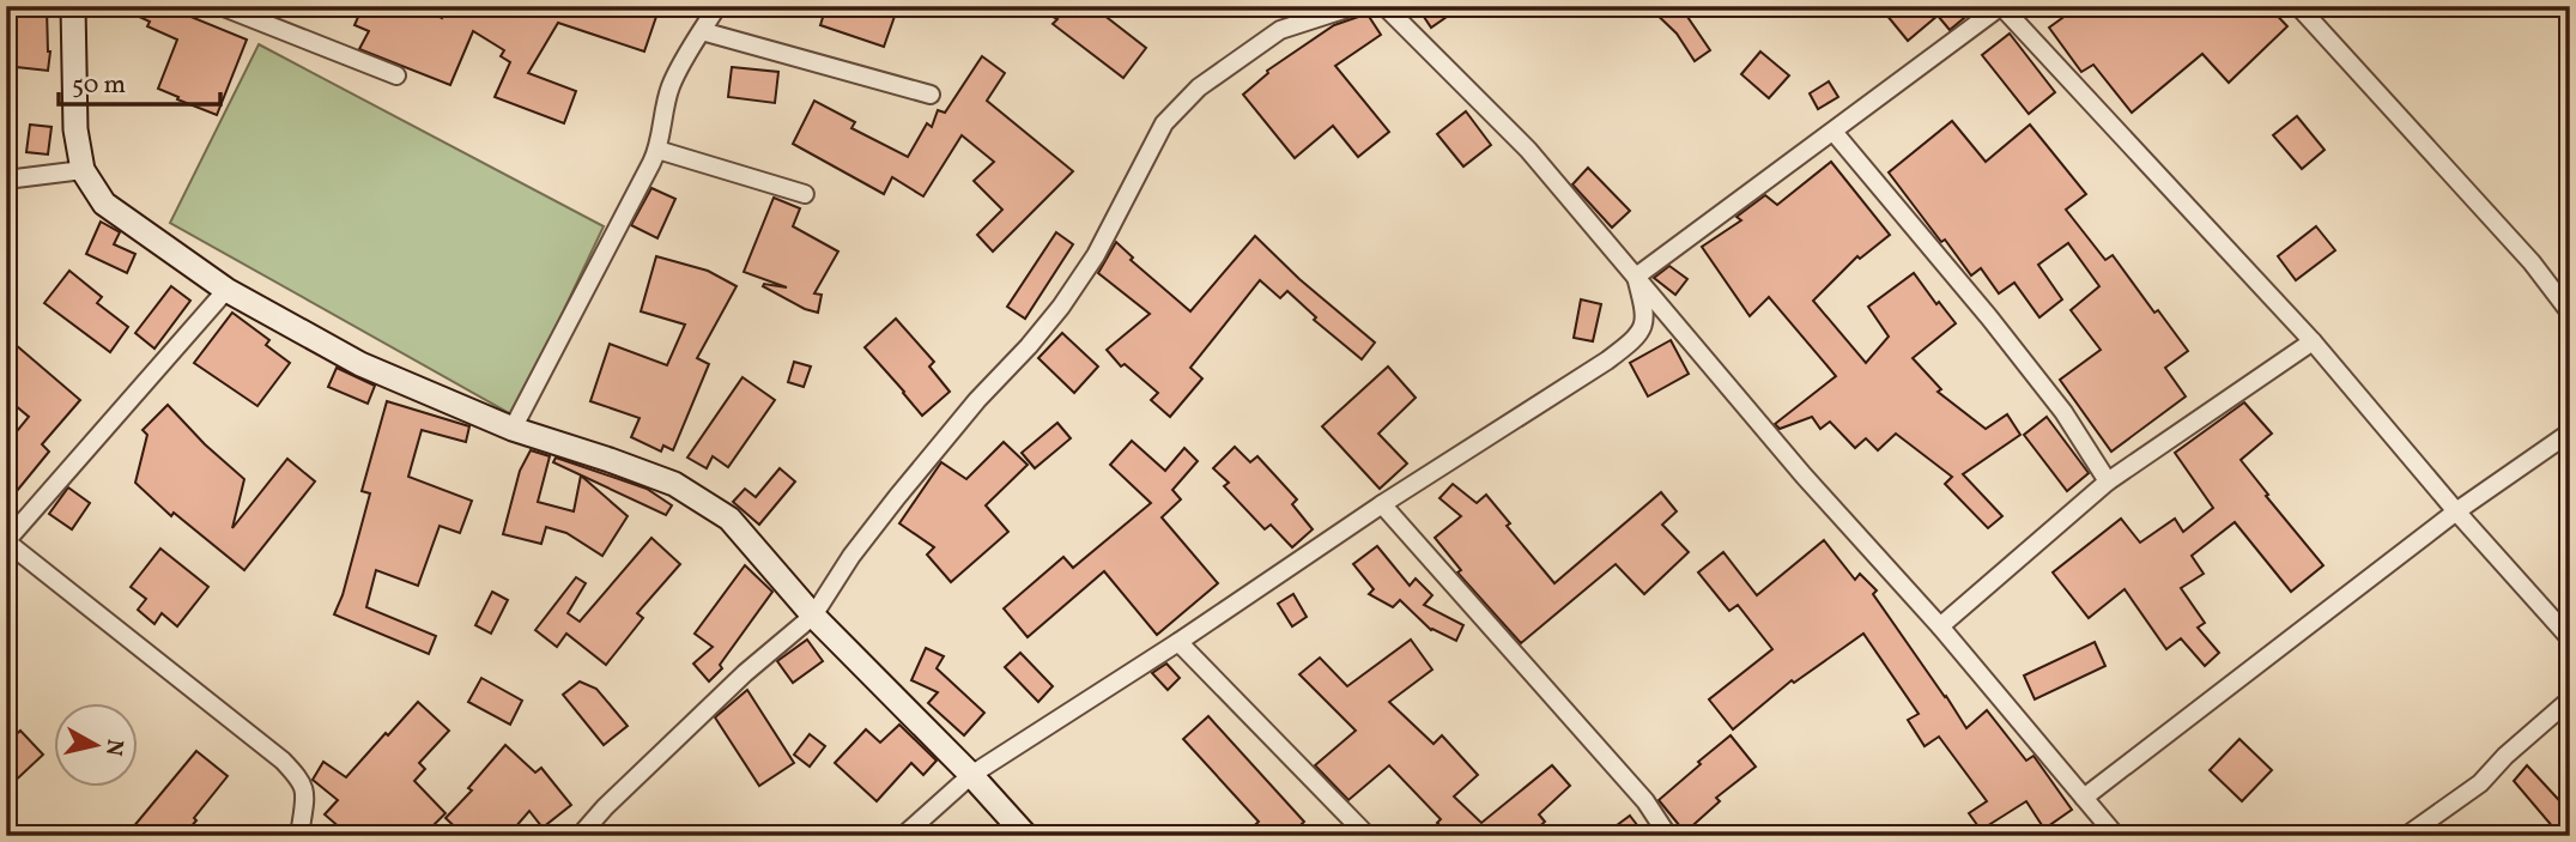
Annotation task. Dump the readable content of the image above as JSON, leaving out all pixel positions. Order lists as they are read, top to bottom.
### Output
{
  "scale_bar": "50 m",
  "north": "right"
}
